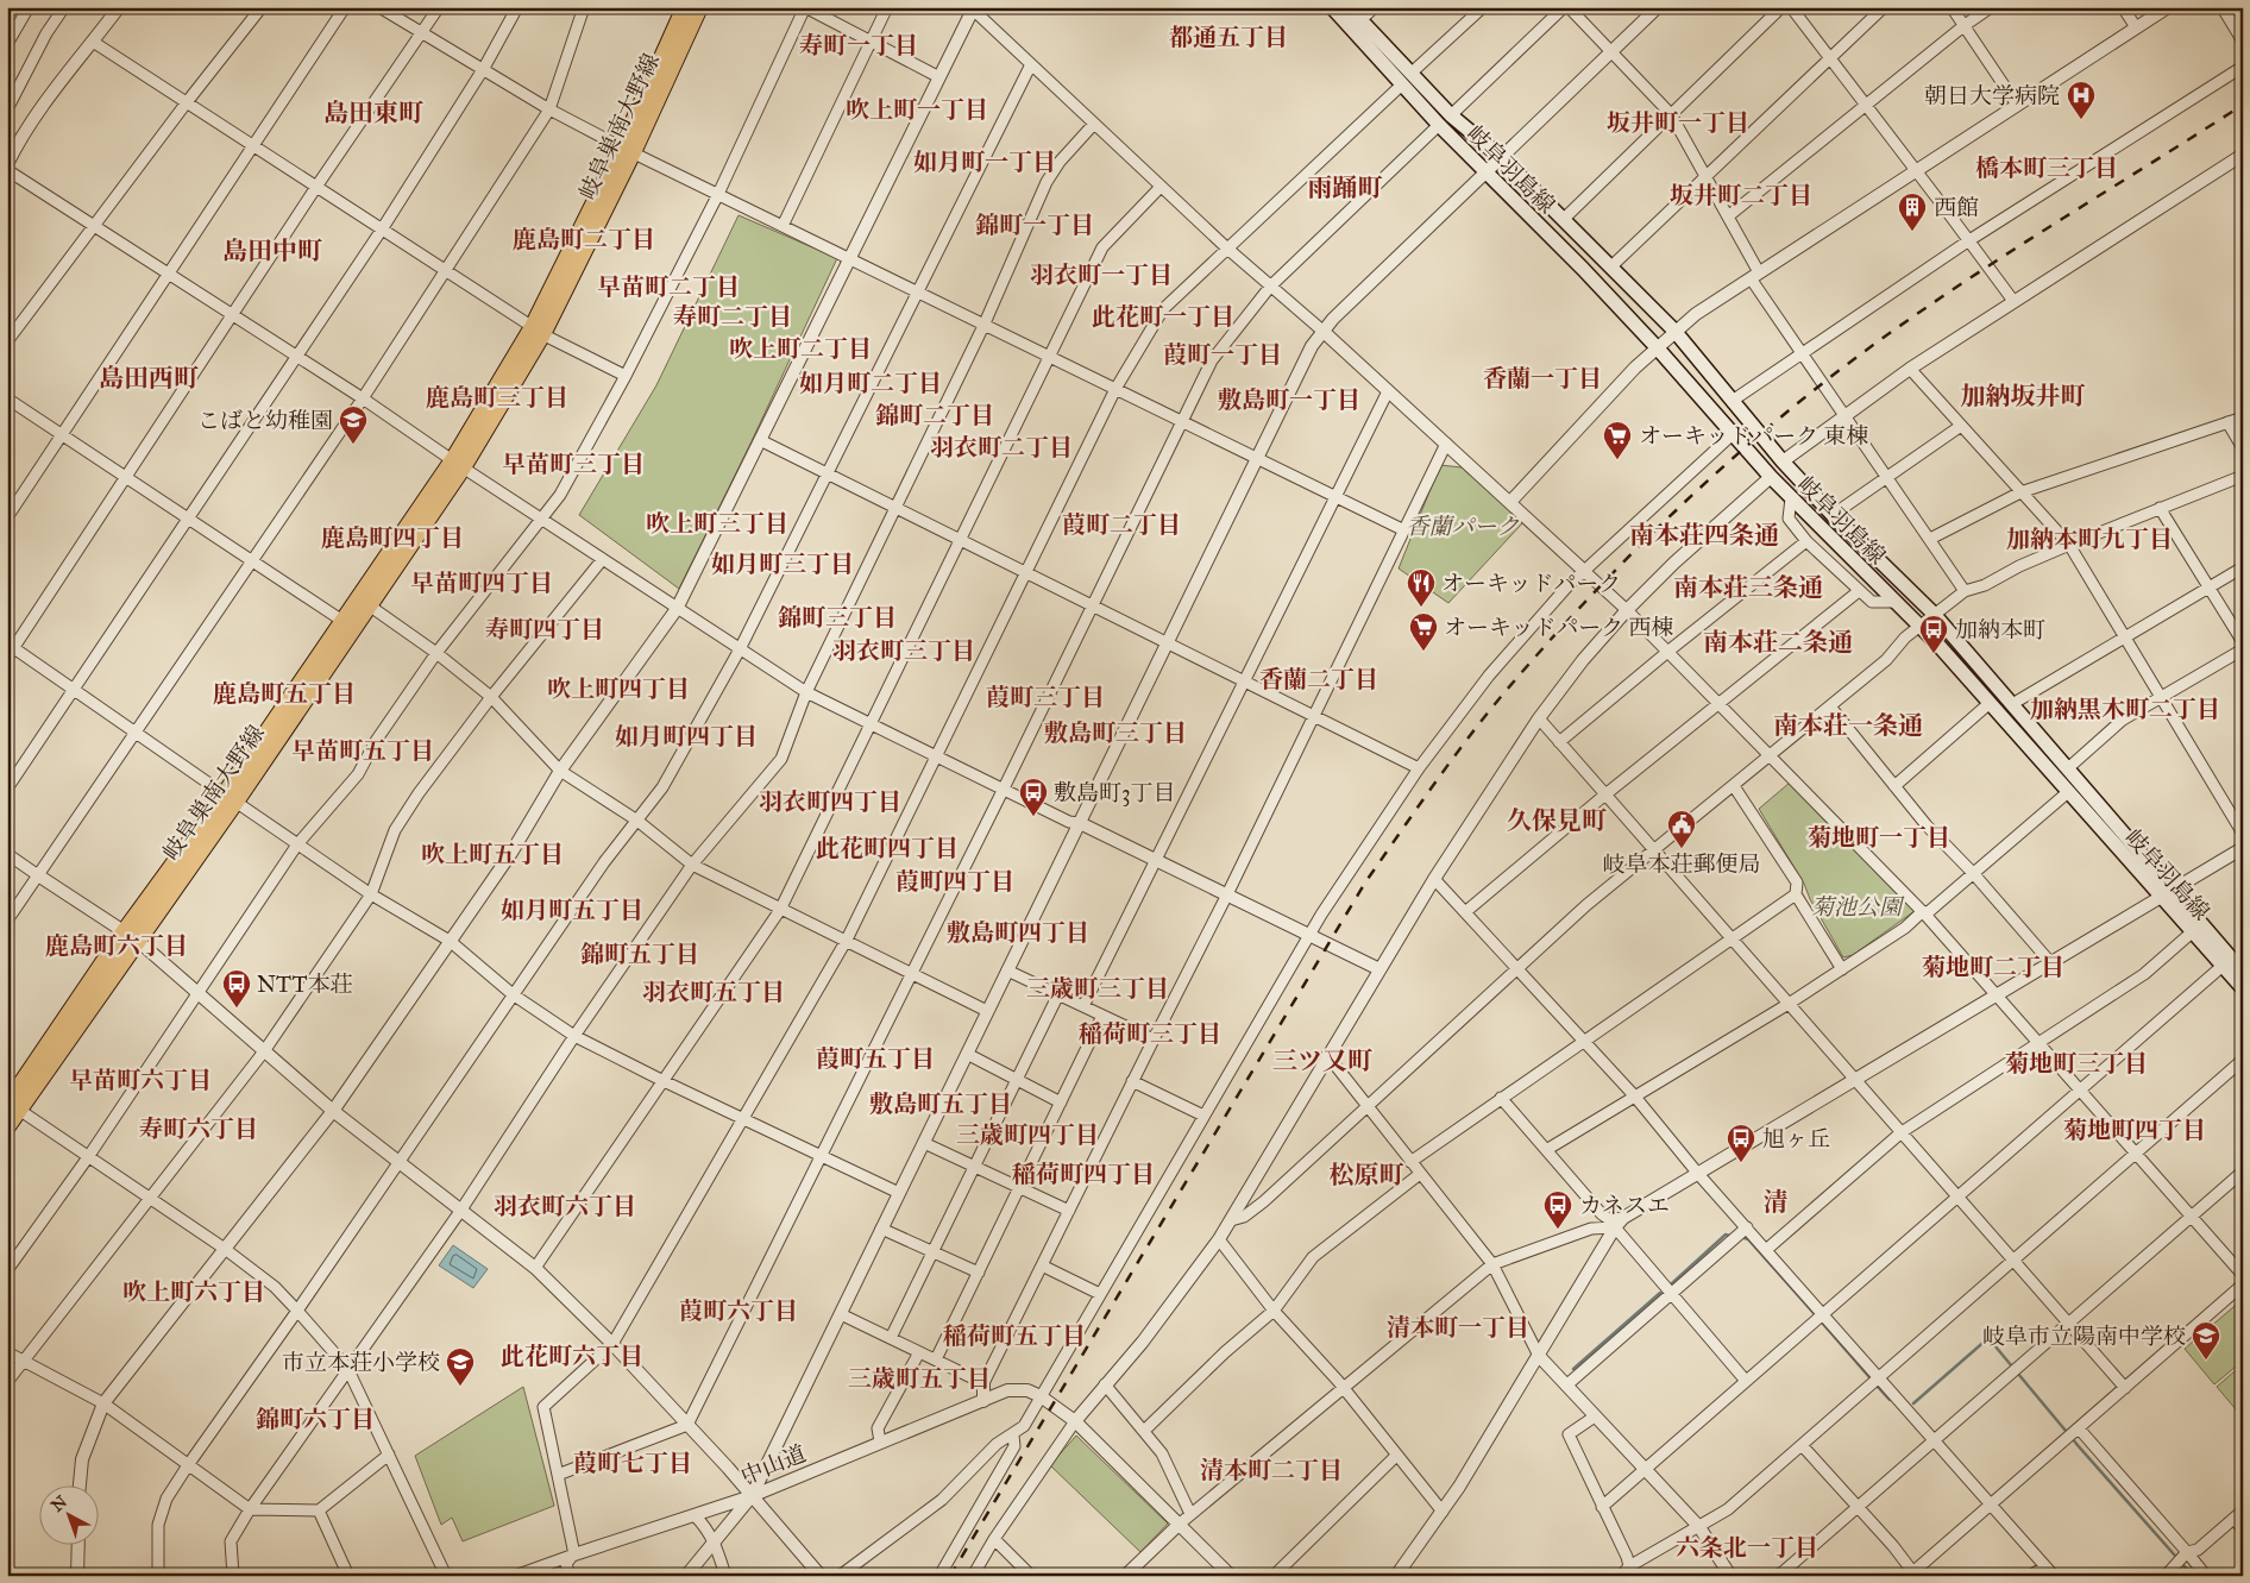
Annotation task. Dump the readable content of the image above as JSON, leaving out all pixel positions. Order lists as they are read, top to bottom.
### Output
{
  "streets": {
    "main road": ["岐阜巣南大野線", "岐阜羽島線"],
    "street": ["中山道"]
  },
  "districts": [
    "都通五丁目",
    "寿町一丁目",
    "吹上町一丁目",
    "島田東町",
    "坂井町一丁目",
    "如月町一丁目",
    "橋本町三丁目",
    "雨踊町",
    "坂井町二丁目",
    "錦町一丁目",
    "鹿島町二丁目",
    "島田中町",
    "羽衣町一丁目",
    "早苗町二丁目",
    "寿町二丁目",
    "此花町一丁目",
    "吹上町二丁目",
    "葭町一丁目",
    "島田西町",
    "香蘭一丁目",
    "如月町二丁目",
    "加納坂井町",
    "鹿島町三丁目",
    "敷島町一丁目",
    "錦町二丁目",
    "羽衣町二丁目",
    "早苗町三丁目",
    "吹上町三丁目",
    "葭町二丁目",
    "南本荘四条通",
    "鹿島町四丁目",
    "加納本町九丁目",
    "如月町三丁目",
    "早苗町四丁目",
    "南本荘三条通",
    "錦町三丁目",
    "寿町四丁目",
    "南本荘二条通",
    "羽衣町三丁目",
    "香蘭二丁目",
    "吹上町四丁目",
    "鹿島町五丁目",
    "葭町三丁目",
    "加納黒木町二丁目",
    "南本荘一条通",
    "敷島町三丁目",
    "如月町四丁目",
    "早苗町五丁目",
    "羽衣町四丁目",
    "久保見町",
    "菊地町一丁目",
    "此花町四丁目",
    "吹上町五丁目",
    "葭町四丁目",
    "如月町五丁目",
    "敷島町四丁目",
    "鹿島町六丁目",
    "錦町五丁目",
    "菊地町二丁目",
    "三歳町三丁目",
    "羽衣町五丁目",
    "稲荷町三丁目",
    "葭町五丁目",
    "三ツ又町",
    "菊地町三丁目",
    "早苗町六丁目",
    "敷島町五丁目",
    "寿町六丁目",
    "菊地町四丁目",
    "三歳町四丁目",
    "稲荷町四丁目",
    "松原町",
    "清",
    "羽衣町六丁目",
    "吹上町六丁目",
    "葭町六丁目",
    "清本町一丁目",
    "稲荷町五丁目",
    "此花町六丁目",
    "三歳町五丁目",
    "錦町六丁目",
    "葭町七丁目",
    "清本町二丁目",
    "六条北一丁目"
  ],
  "parks": ["香蘭パーク", "菊池公園"],
  "places": {
    "hospital": ["朝日大学病院"],
    "building": ["西館"],
    "school or university": ["こばと幼稚園", "岐阜市立陽南中学校", "市立本荘小学校"],
    "supermarket": ["オーキッドパーク 東棟", "オーキッドパーク 西棟"],
    "restaurant": ["オーキッドパーク"],
    "bus stop": [
      "加納本町",
      "敷島町3丁目",
      "NTT本荘",
      "旭ヶ丘",
      "カネスエ"
    ],
    "public building": ["岐阜本荘郵便局"]
  },
  "north": "top left"
}
